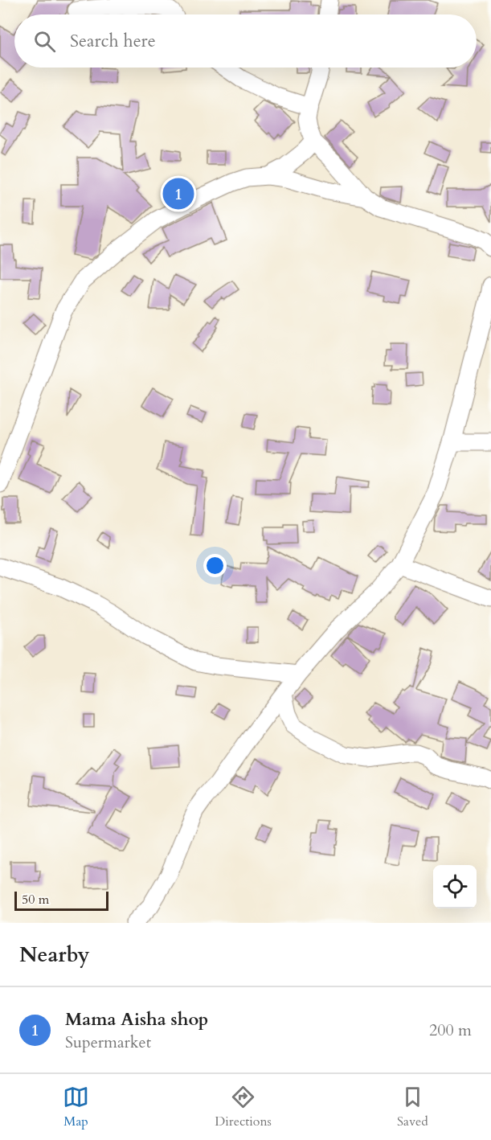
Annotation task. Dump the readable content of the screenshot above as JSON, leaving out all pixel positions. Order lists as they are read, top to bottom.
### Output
{
  "scale_bar": "50 m",
  "page": {
    "search": "Search here",
    "pins": "1",
    "scale": "50 m",
    "heading": "Nearby",
    "list": [
      {
        "mark": "1",
        "name": "Mama Aisha shop",
        "note": "Supermarket",
        "value": "200 m"
      }
    ],
    "nav": ["Map", "Directions", "Saved"]
  }
}
